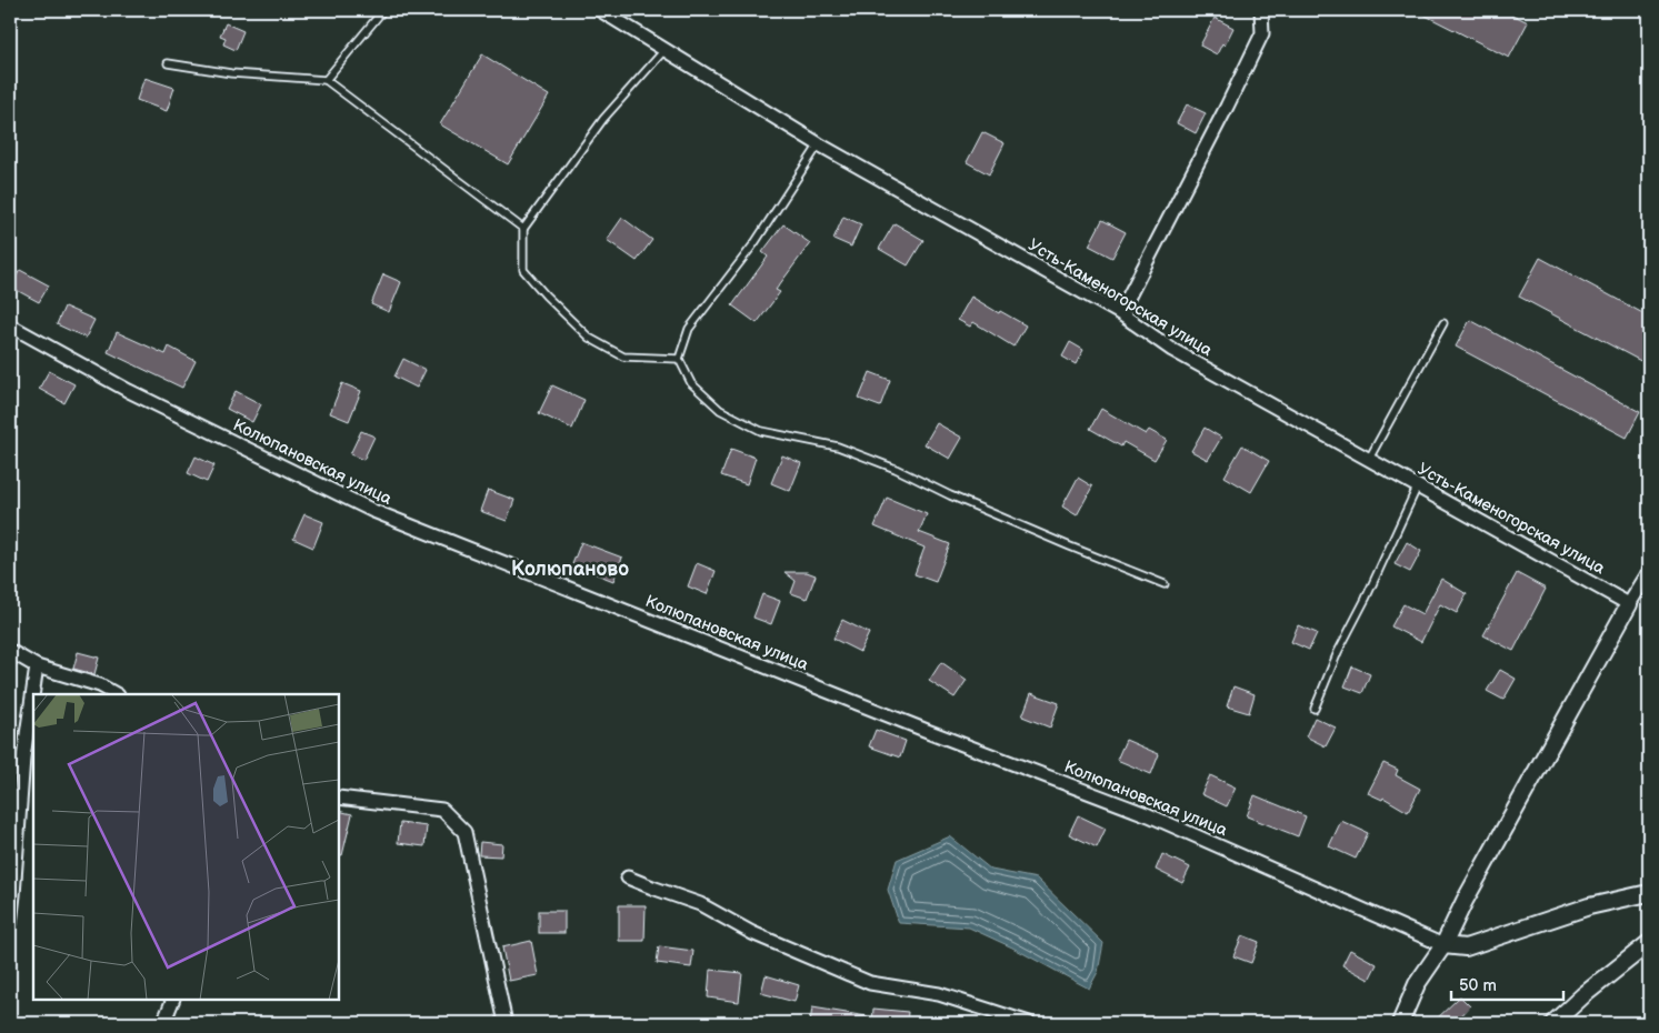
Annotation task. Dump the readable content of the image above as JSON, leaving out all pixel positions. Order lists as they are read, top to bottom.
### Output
{
  "streets": {
    "street": ["Усть-Каменогорская улица", "Колюпановская улица"]
  },
  "districts": ["Колюпаново"],
  "scale_bar": "50 m"
}
